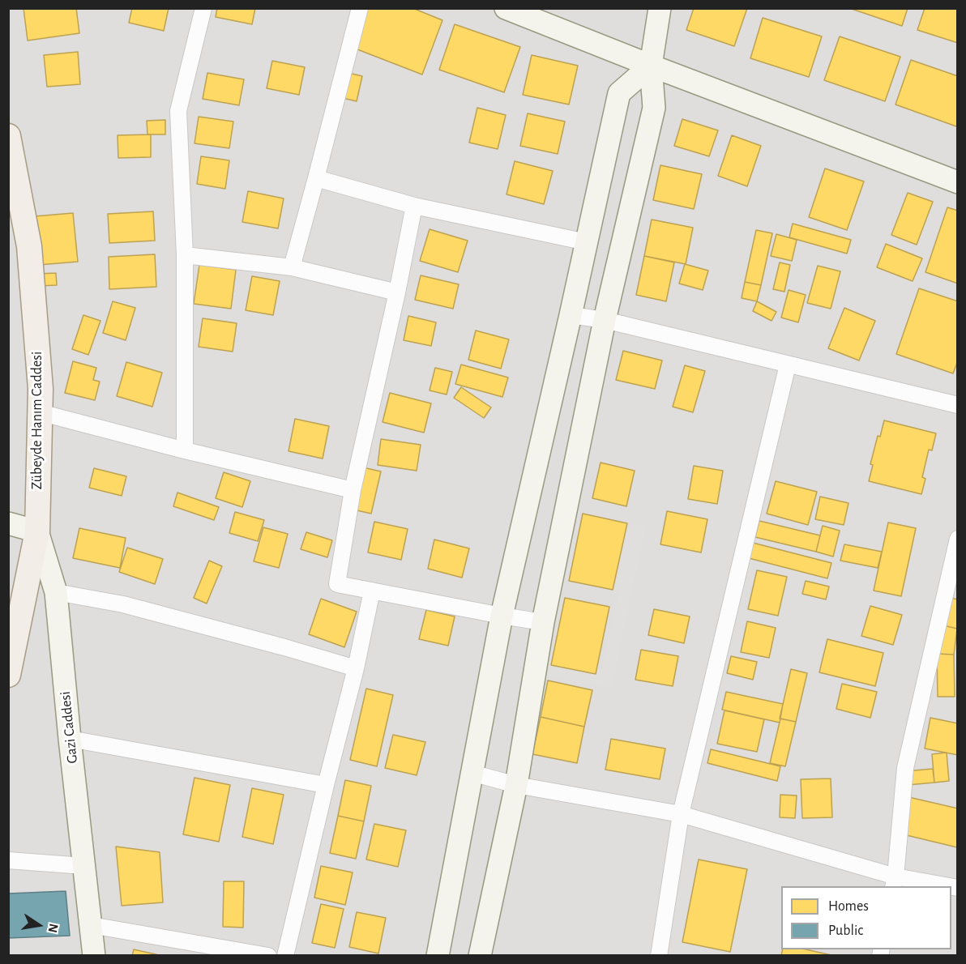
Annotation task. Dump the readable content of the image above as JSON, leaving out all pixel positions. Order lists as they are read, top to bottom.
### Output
{
  "streets": {
    "main road": ["Zübeyde Hanım Caddesi"],
    "street": ["Gazi Caddesi"]
  },
  "crossings": [
    ["Zübeyde Hanım Caddesi", "Gazi Caddesi"]
  ],
  "legend": ["Homes", "Public"],
  "north": "right"
}
